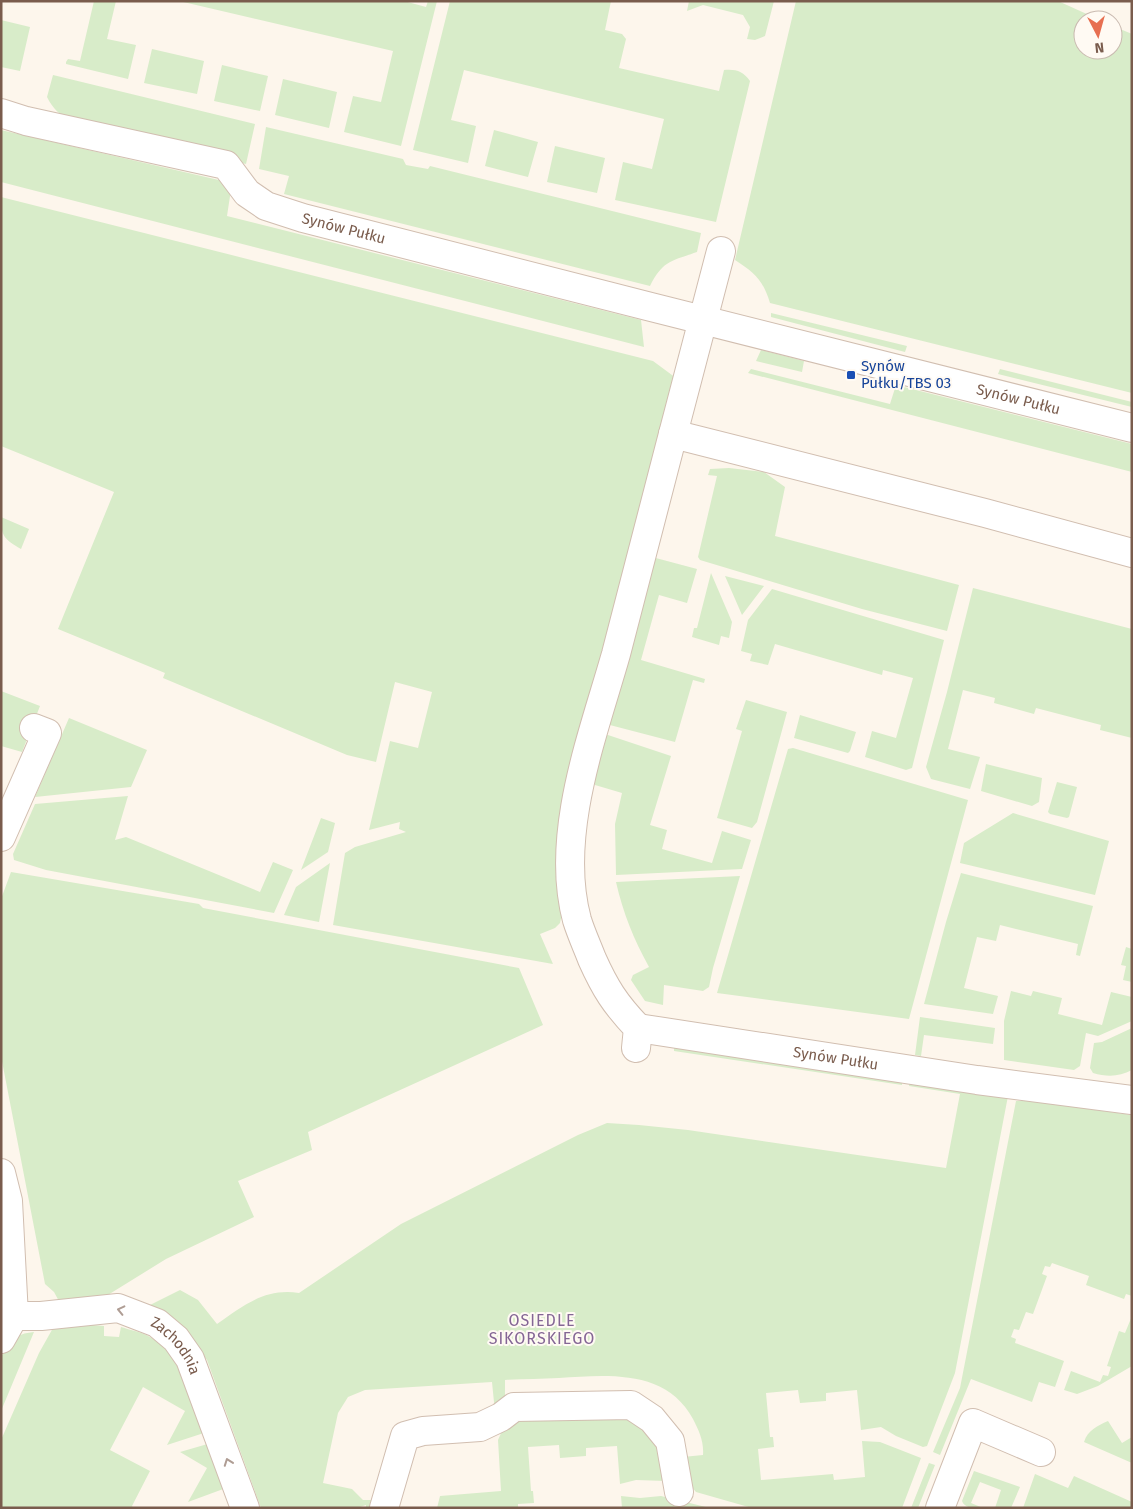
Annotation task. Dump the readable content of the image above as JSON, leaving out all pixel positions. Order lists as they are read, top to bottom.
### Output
{
  "streets": {
    "street": ["Synów Pułku", "Zachodnia"]
  },
  "one_way": ["Zachodnia"],
  "districts": ["OSIEDLE SIKORSKIEGO"],
  "places": {
    "transit": ["Synów Pułku/TBS 03"]
  },
  "north": "bottom"
}
